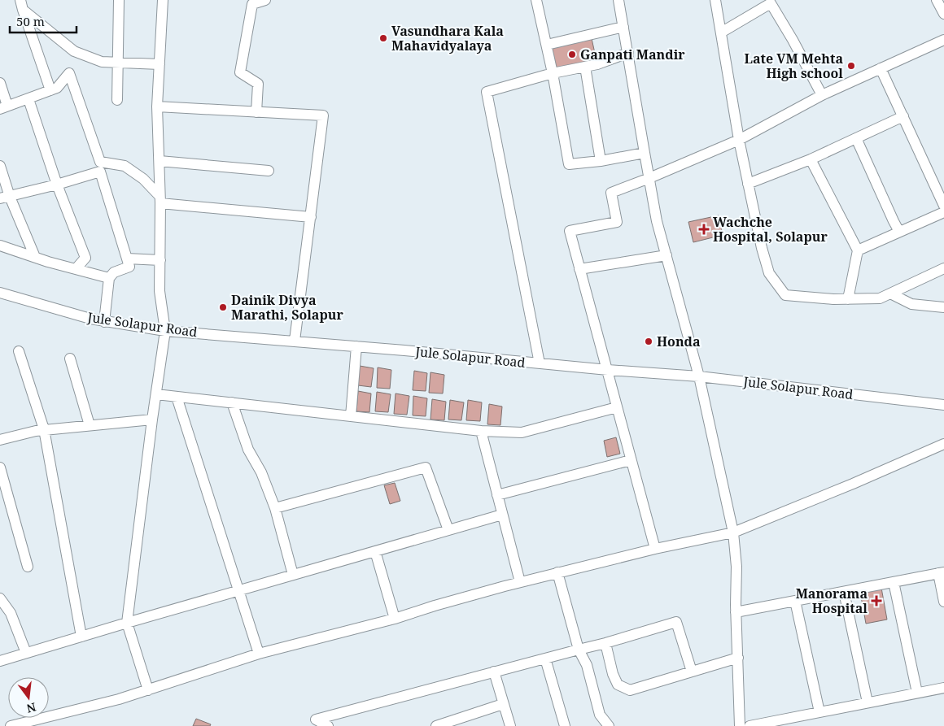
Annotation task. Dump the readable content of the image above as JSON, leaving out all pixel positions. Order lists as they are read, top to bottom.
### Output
{
  "streets": {
    "street": ["Jule Solapur Road"]
  },
  "places": {
    "other": [
      "Vasundhara Kala Mahavidyalaya",
      "Ganpati Mandir",
      "Late VM Mehta High school",
      "Dainik Divya Marathi, Solapur",
      "Honda"
    ],
    "health": ["Wachche Hospital, Solapur", "Manorama Hospital"]
  },
  "scale_bar": "50 m",
  "north": "bottom"
}
